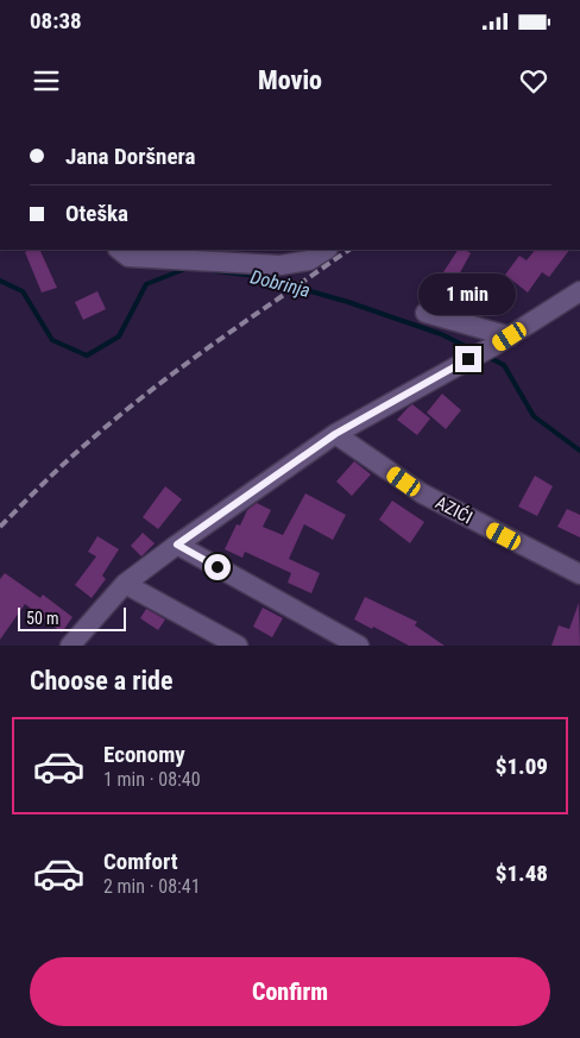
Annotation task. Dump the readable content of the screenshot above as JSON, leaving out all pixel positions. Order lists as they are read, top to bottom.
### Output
{
  "streets": {
    "street": ["AZIĆI"]
  },
  "water": ["Dobrinja"],
  "scale_bar": "50 m",
  "page": {
    "status": "08:38",
    "header": "Movio",
    "banner": ["Jana Doršnera", "Oteška"],
    "bubble": "1 min",
    "scale": "50 m",
    "heading": "Choose a ride",
    "list": [
      {
        "name": "Economy",
        "note": "1 min · 08:40",
        "value": "$1.09"
      },
      {
        "name": "Comfort",
        "note": "2 min · 08:41",
        "value": "$1.48"
      }
    ],
    "buttons": "Confirm"
  }
}
